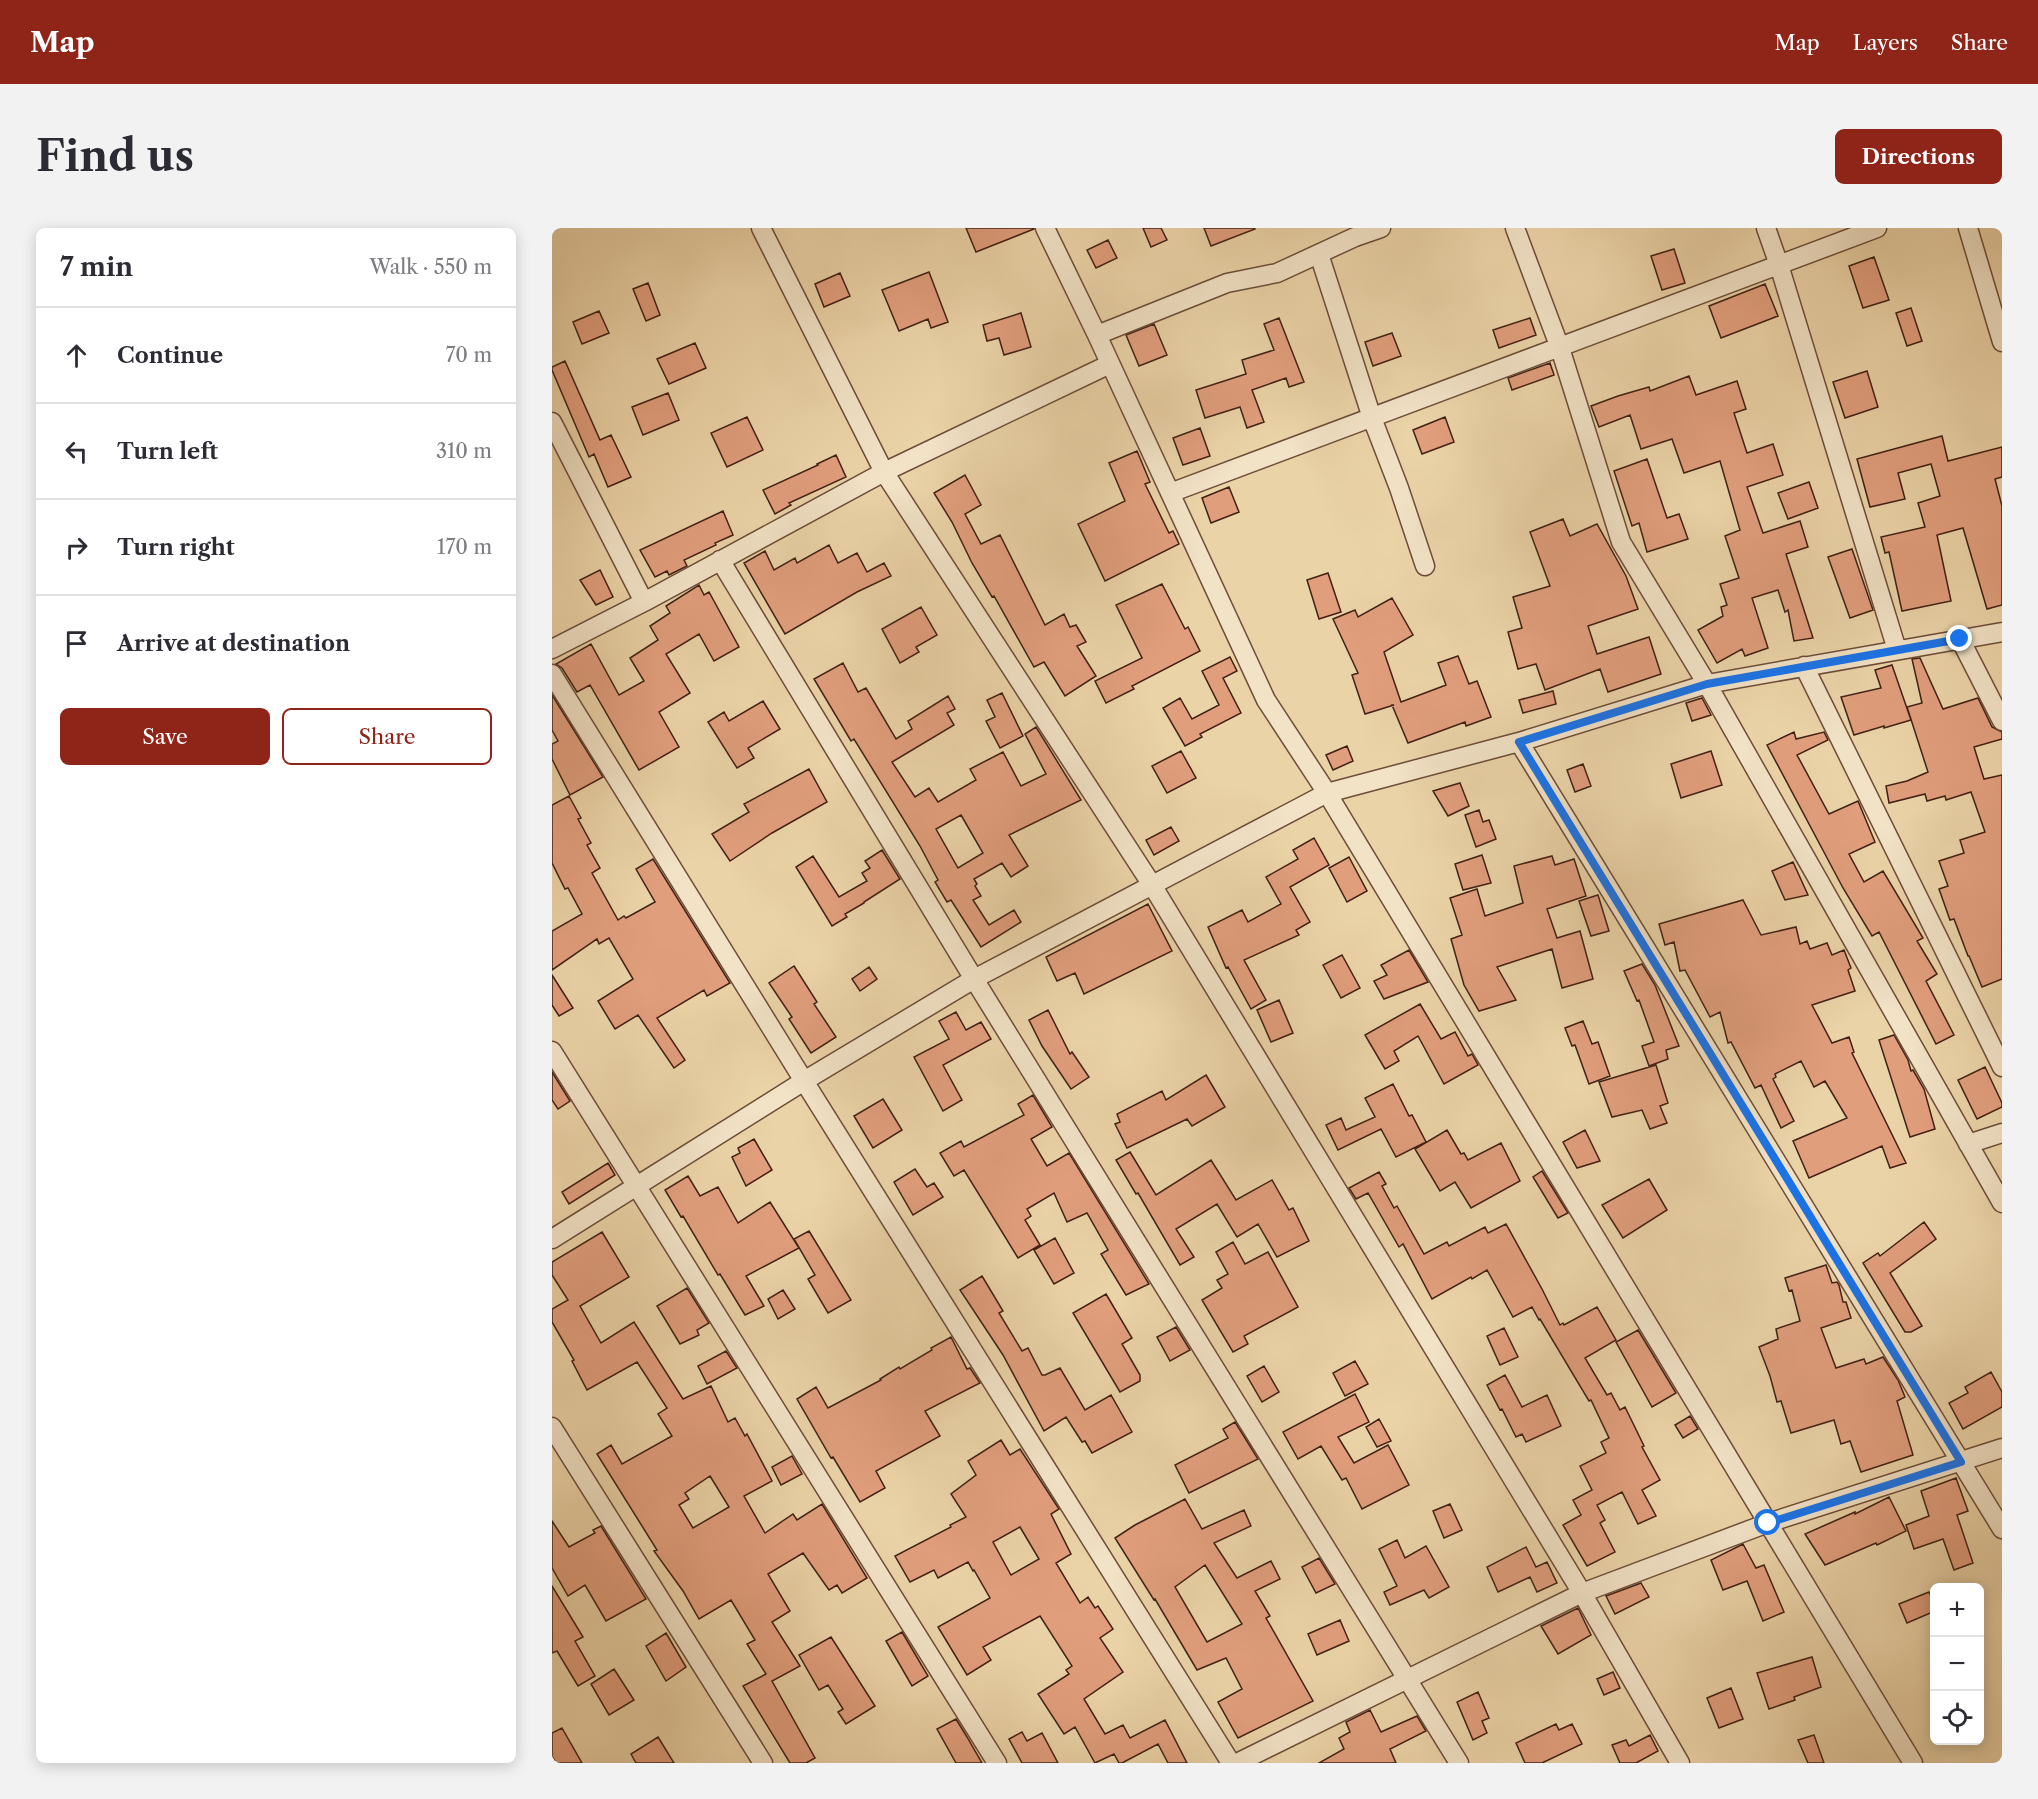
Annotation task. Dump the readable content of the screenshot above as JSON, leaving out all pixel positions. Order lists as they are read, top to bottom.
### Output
{
  "page": {
    "header": "Map",
    "nav": ["Map", "Layers", "Share"],
    "buttons": [
      "Directions",
      ["Save", "Share"]
    ],
    "title": "Find us",
    "heading": ["7 min", "Walk · 550 m"],
    "list": [
      ["Continue", "70 m"],
      ["Turn left", "310 m"],
      ["Turn right", "170 m"],
      "Arrive at destination"
    ],
    "map_buttons": ["+", "−"]
  }
}
